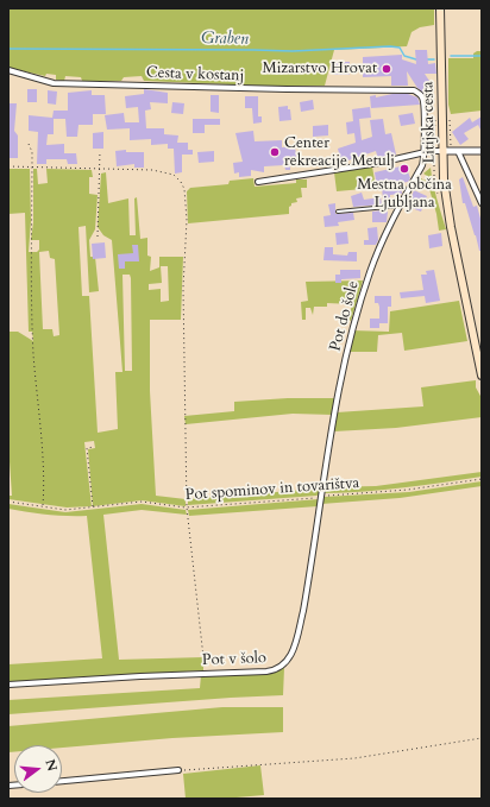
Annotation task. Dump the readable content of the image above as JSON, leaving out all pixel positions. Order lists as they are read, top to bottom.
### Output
{
  "streets": {
    "main road": ["Litijska cesta"],
    "street": ["Cesta v kostanj", "Pot do šole", "Pot v šolo"],
    "path": ["Pot spominov in tovarištva"]
  },
  "crossings": [
    ["Cesta v kostanj", "Litijska cesta"],
    ["Cesta v kostanj", "Pot do šole"],
    ["Litijska cesta", "Pot do šole"],
    ["Pot do šole", "Pot v šolo"],
    ["Pot spominov in tovarištva", "Pot v šolo"]
  ],
  "water": ["Graben"],
  "places": ["Mizarstvo Hrovat", "Center rekreacije Metulj", "Mestna občina Ljubljana"],
  "north": "right"
}
